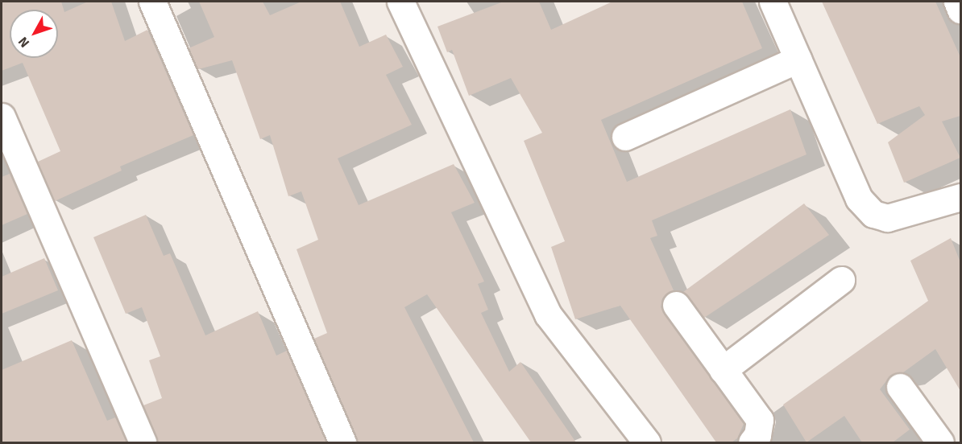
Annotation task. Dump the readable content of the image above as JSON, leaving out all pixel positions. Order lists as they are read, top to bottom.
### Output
{
  "north": "bottom left"
}
